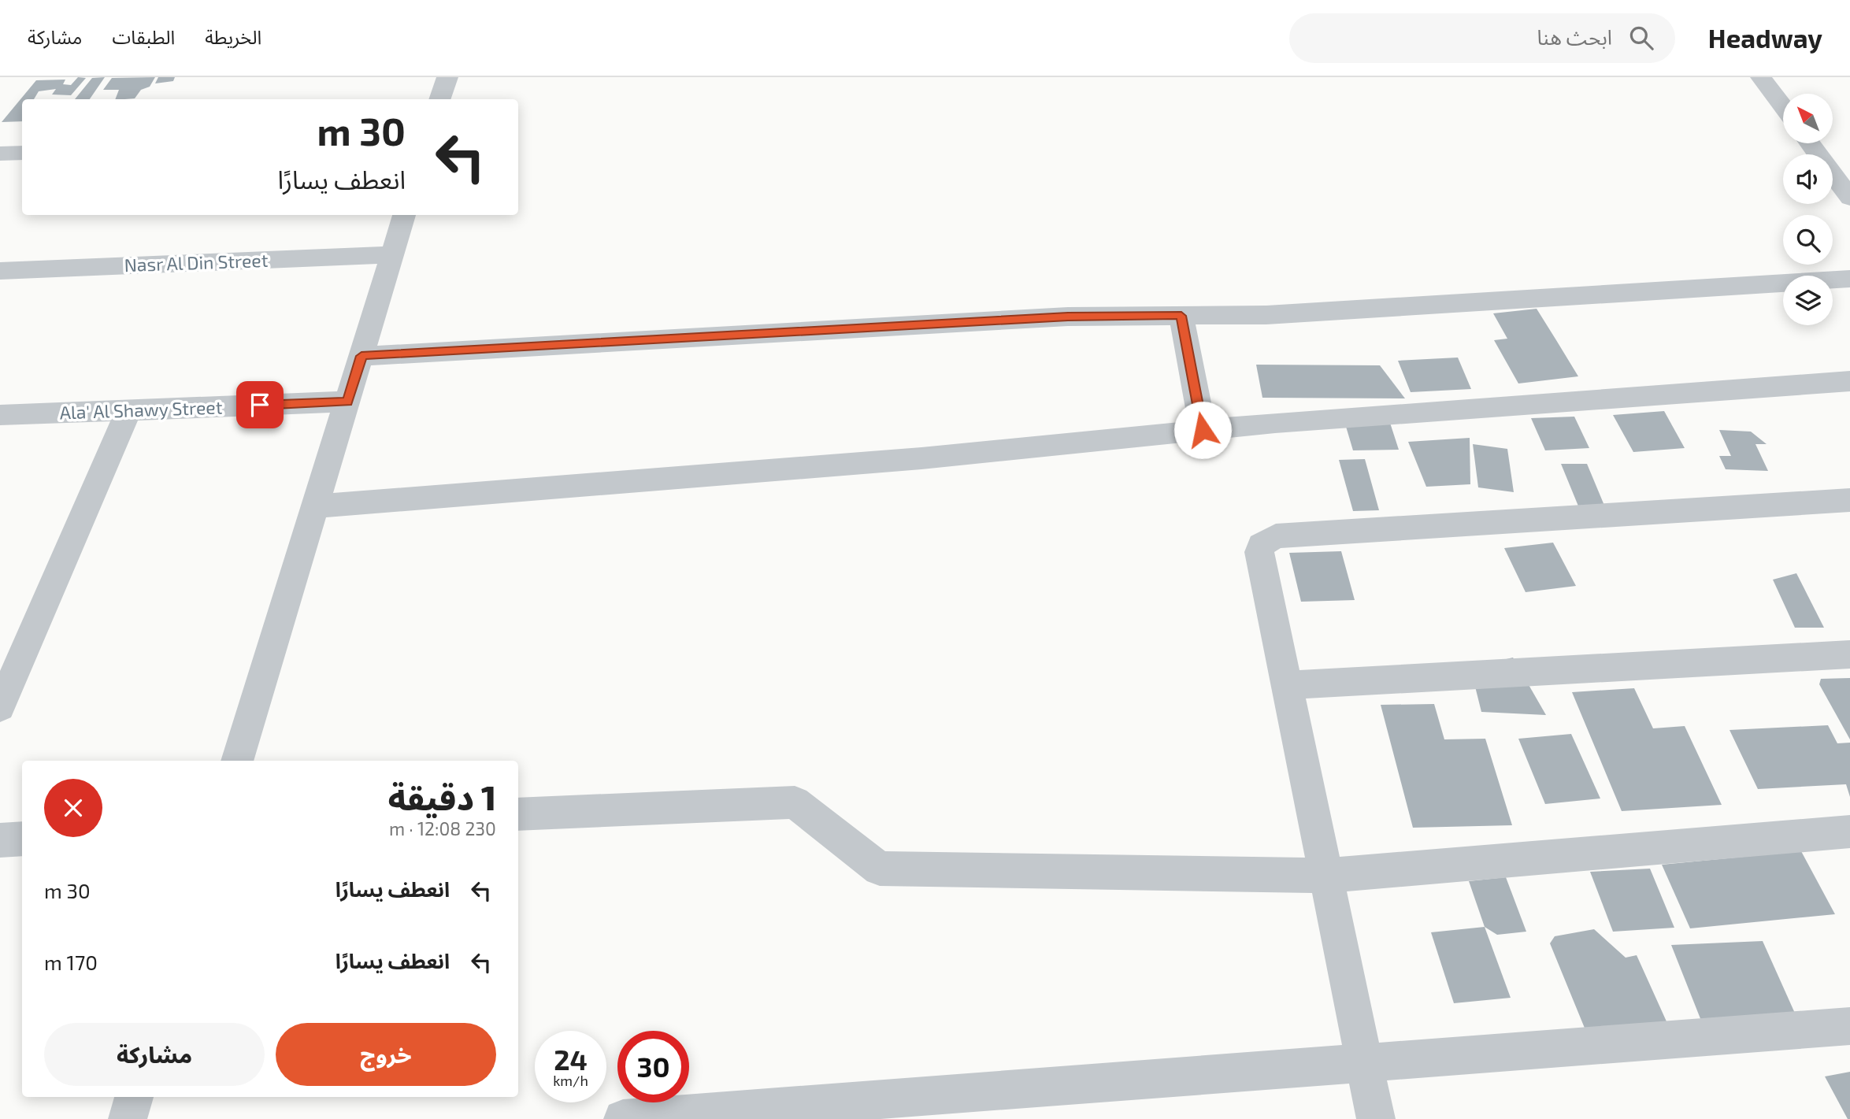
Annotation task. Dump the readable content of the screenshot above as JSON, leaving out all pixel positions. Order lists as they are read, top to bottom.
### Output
{
  "streets": {
    "street": ["Nasr Al Din Street", "Ala' Al Shawy Street"]
  },
  "north": "top left",
  "page": {
    "header": "Headway",
    "search": "ابحث هنا",
    "nav": ["الخريطة", "الطبقات", "مشاركة"],
    "turn": ["30 m", "انعطف يسارًا"],
    "heading": ["1 دقيقة", "230 m · 12:08"],
    "list": [
      {
        "name": "انعطف يسارًا",
        "value": "30 m"
      },
      {
        "name": "انعطف يسارًا",
        "value": "170 m"
      }
    ],
    "buttons": ["خروج", "مشاركة"],
    "speed": "24 km/h",
    "limit": "30"
  }
}
